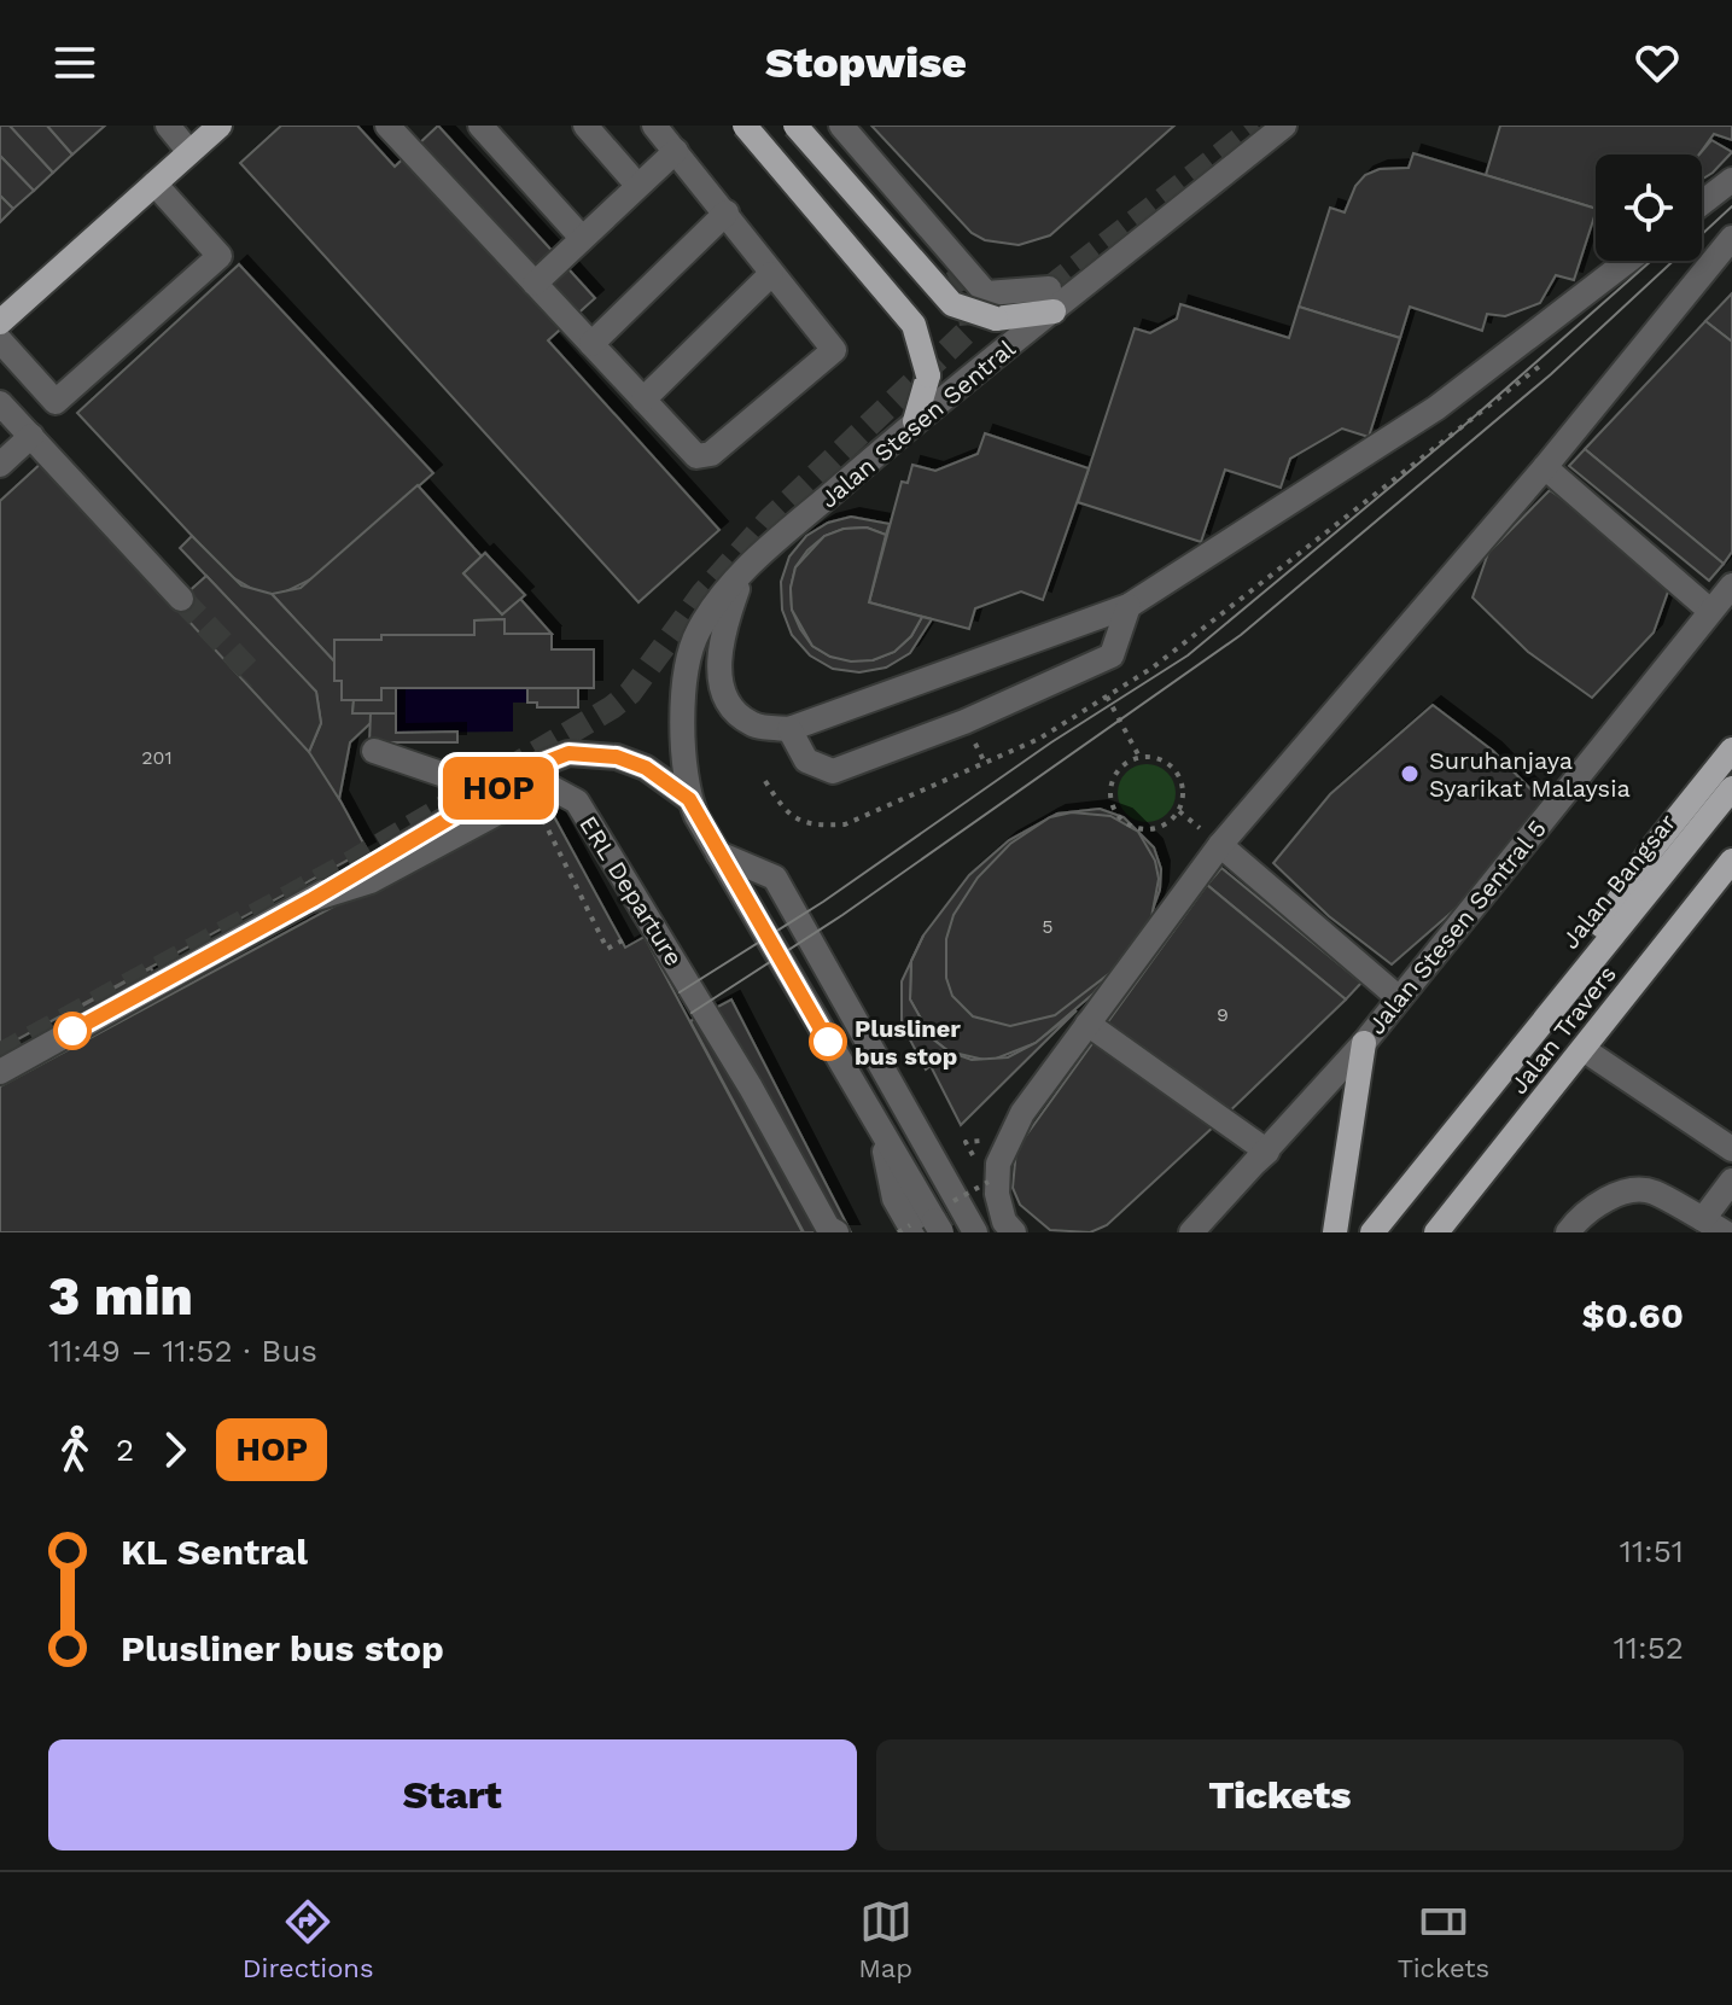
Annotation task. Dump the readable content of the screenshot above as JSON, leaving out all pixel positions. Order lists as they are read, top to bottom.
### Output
{
  "streets": {
    "main road": ["Jalan Bangsar", "Jalan Travers"],
    "street": ["Jalan Stesen Sentral", "ERL Departure", "Jalan Stesen Sentral 5"]
  },
  "crossings": [
    ["Jalan Stesen Sentral", "ERL Departure"],
    ["Jalan Bangsar", "Jalan Travers"]
  ],
  "places": ["Suruhanjaya Syarikat Malaysia", "Plusliner bus stop"],
  "lines": ["bus line HOP"],
  "house_numbers": ["201", "5", "9"],
  "page": {
    "header": "Stopwise",
    "on_map": "HOP",
    "heading": ["3 min", "11:49 – 11:52 · Bus", "$0.60"],
    "legs": ["2", "HOP"],
    "list": [
      {
        "name": "KL Sentral",
        "value": "11:51"
      },
      {
        "name": "Plusliner bus stop",
        "value": "11:52"
      }
    ],
    "buttons": ["Start", "Tickets"],
    "tabs": ["Directions", "Map", "Tickets"]
  }
}
